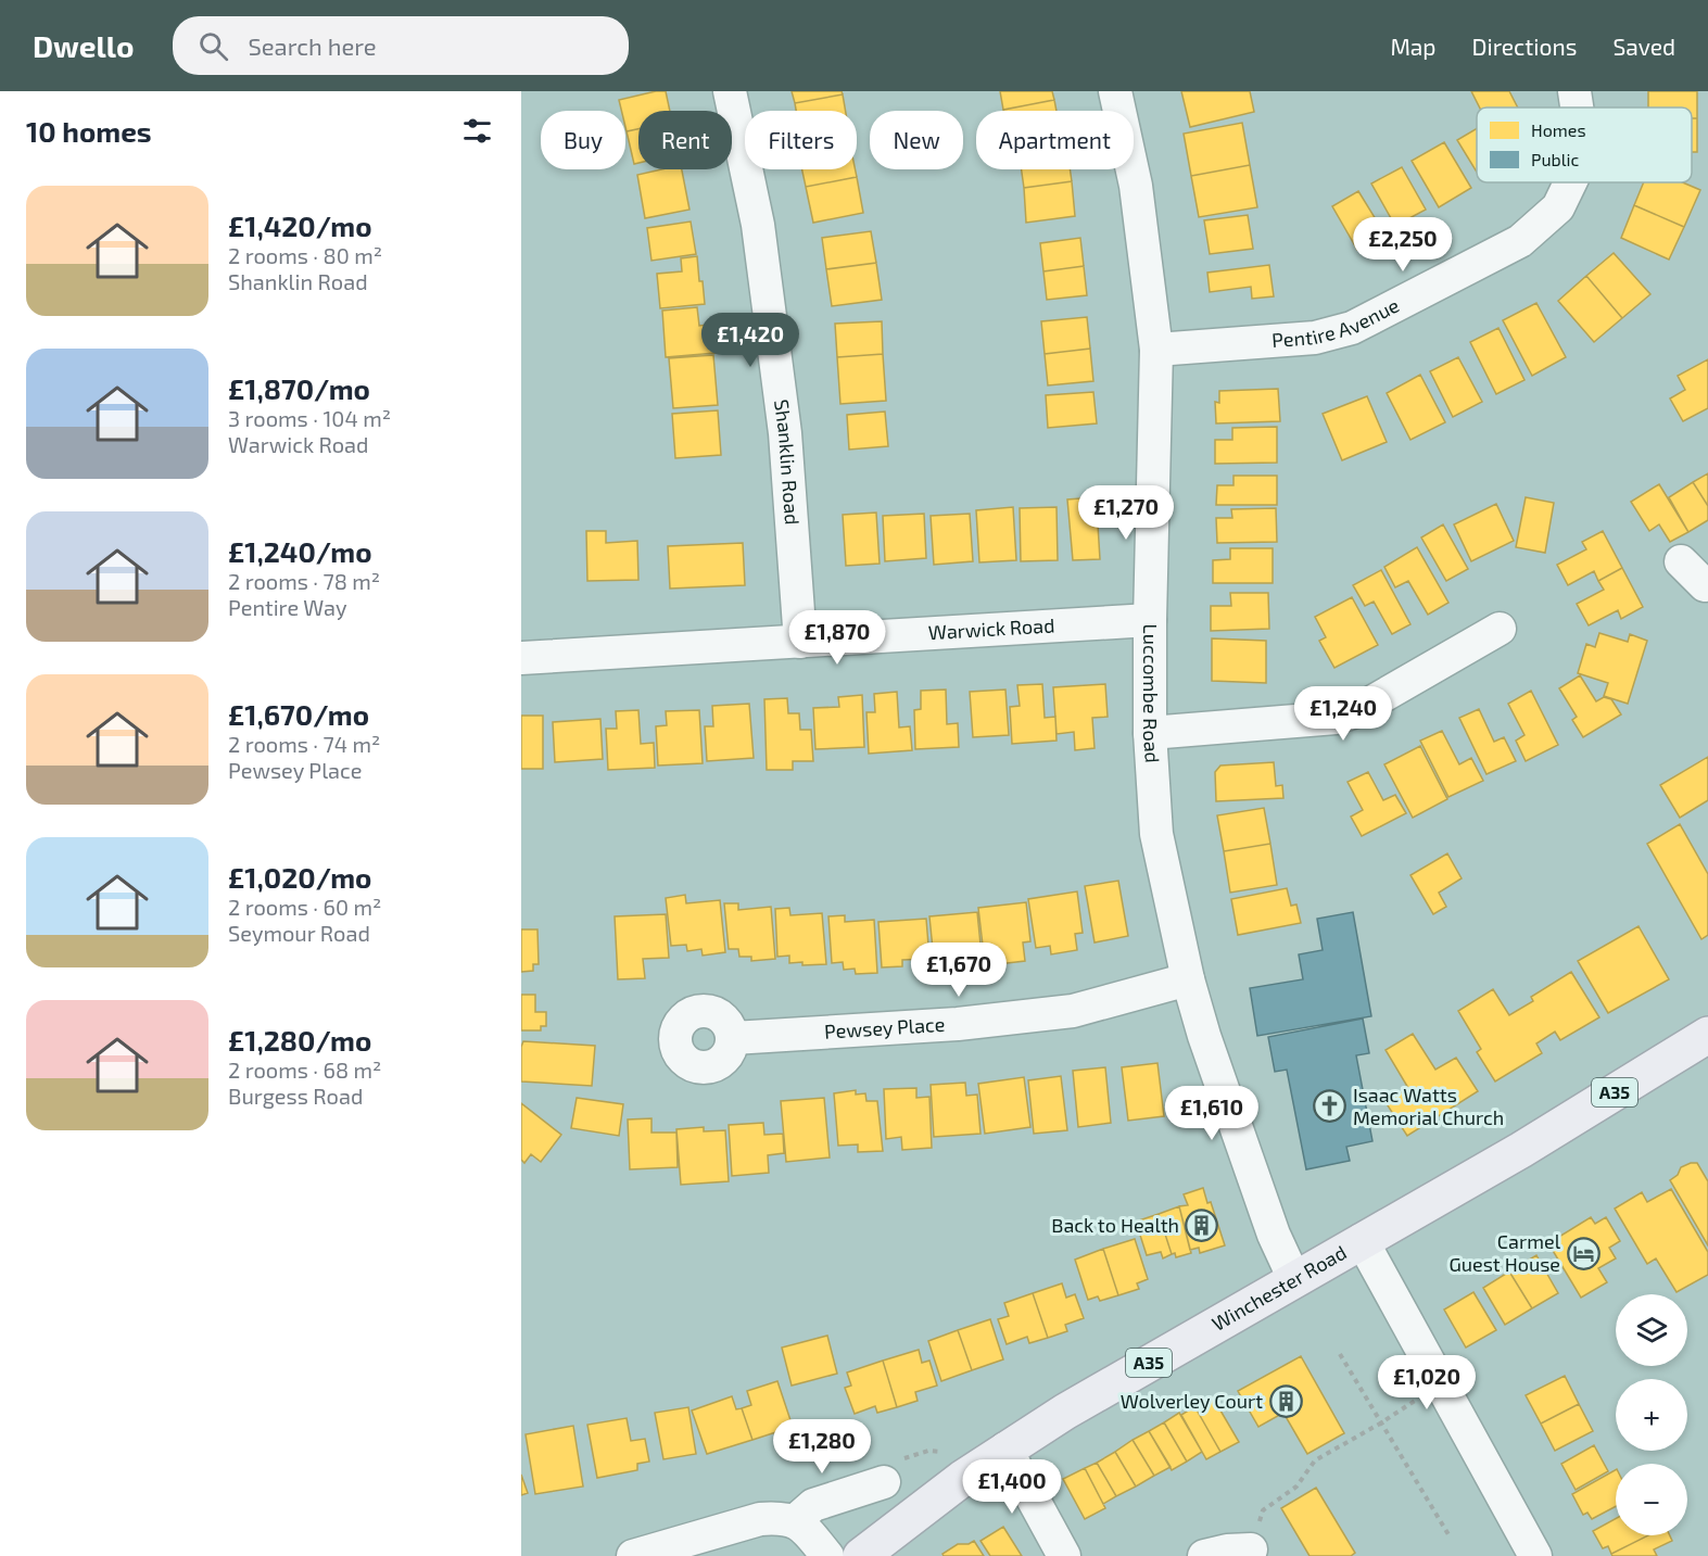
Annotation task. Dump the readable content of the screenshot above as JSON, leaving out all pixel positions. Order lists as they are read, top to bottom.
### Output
{
  "streets": {
    "main road": ["A35", "Winchester Road"],
    "street": [
      "Pentire Avenue",
      "Shanklin Road",
      "Warwick Road",
      "Luccombe Road",
      "Pewsey Place"
    ]
  },
  "crossings": [
    ["Pentire Avenue", "Luccombe Road"],
    ["Shanklin Road", "Warwick Road"],
    ["Warwick Road", "Luccombe Road"],
    ["Luccombe Road", "Pewsey Place"],
    ["Luccombe Road", "Winchester Road"]
  ],
  "places": {
    "church": ["Isaac Watts Memorial Church"],
    "building": ["Back to Health", "Wolverley Court"],
    "hotel": ["Carmel Guest House"]
  },
  "legend": ["Homes", "Public"],
  "page": {
    "header": "Dwello",
    "search": "Search here",
    "nav": ["Map", "Directions", "Saved"],
    "heading": "10 homes",
    "chip": [
      "Buy",
      "Rent",
      "Filters",
      "New",
      "Apartment"
    ],
    "list": [
      {
        "name": "£1,420/mo",
        "note": "2 rooms · 80 m² · Shanklin Road"
      },
      {
        "name": "£1,870/mo",
        "note": "3 rooms · 104 m² · Warwick Road"
      },
      {
        "name": "£1,240/mo",
        "note": "2 rooms · 78 m² · Pentire Way"
      },
      {
        "name": "£1,670/mo",
        "note": "2 rooms · 74 m² · Pewsey Place"
      },
      {
        "name": "£1,020/mo",
        "note": "2 rooms · 60 m² · Seymour Road"
      },
      {
        "name": "£1,280/mo",
        "note": "2 rooms · 68 m² · Burgess Road"
      }
    ],
    "price": [
      "£2,250",
      "£1,420",
      "£1,270",
      "£1,870",
      "£1,240",
      "£1,670",
      "£1,610",
      "£1,020",
      "£1,280",
      "£1,400"
    ],
    "map_buttons": ["+", "−"]
  }
}
